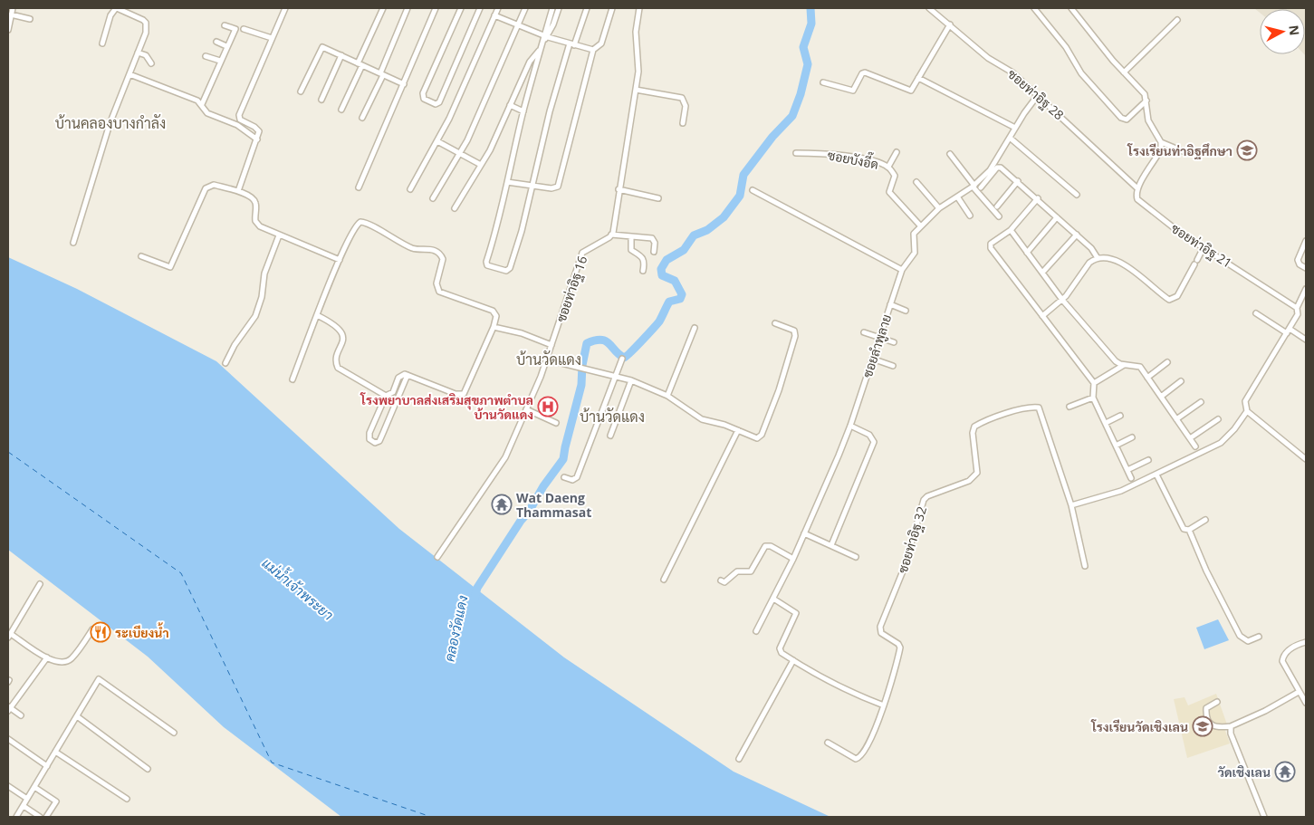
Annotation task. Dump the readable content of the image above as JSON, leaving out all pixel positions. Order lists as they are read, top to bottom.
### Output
{
  "streets": {
    "street": [
      "ซอยท่าอิฐ 28",
      "ซอยบังอี๊ด",
      "ซอยท่าอิฐ 21",
      "ซอยท่าอิฐ 16",
      "ซอยลำพูลาย",
      "ซอยท่าอิฐ 32"
    ]
  },
  "crossings": [
    ["ซอยท่าอิฐ 28", "ซอยท่าอิฐ 21"],
    ["ซอยท่าอิฐ 28", "ซอยลำพูลาย"],
    ["ซอยบังอี๊ด", "ซอยลำพูลาย"]
  ],
  "districts": ["บ้านคลองบางกำลัง", "บ้านวัดแดง", "บ้านวัดแดง"],
  "water": ["แม่น้ำเจ้าพระยา", "คลองวัดแดง"],
  "places": {
    "school or university": ["โรงเรียนท่าอิฐศึกษา", "โรงเรียนวัดเชิงเลน"],
    "hospital": ["โรงพยาบาลส่งเสริมสุขภาพตำบล บ้านวัดแดง"],
    "temple": ["Wat Daeng Thammasat", "วัดเชิงเลน"],
    "restaurant": ["ระเบียงน้ำ"]
  },
  "north": "right"
}
